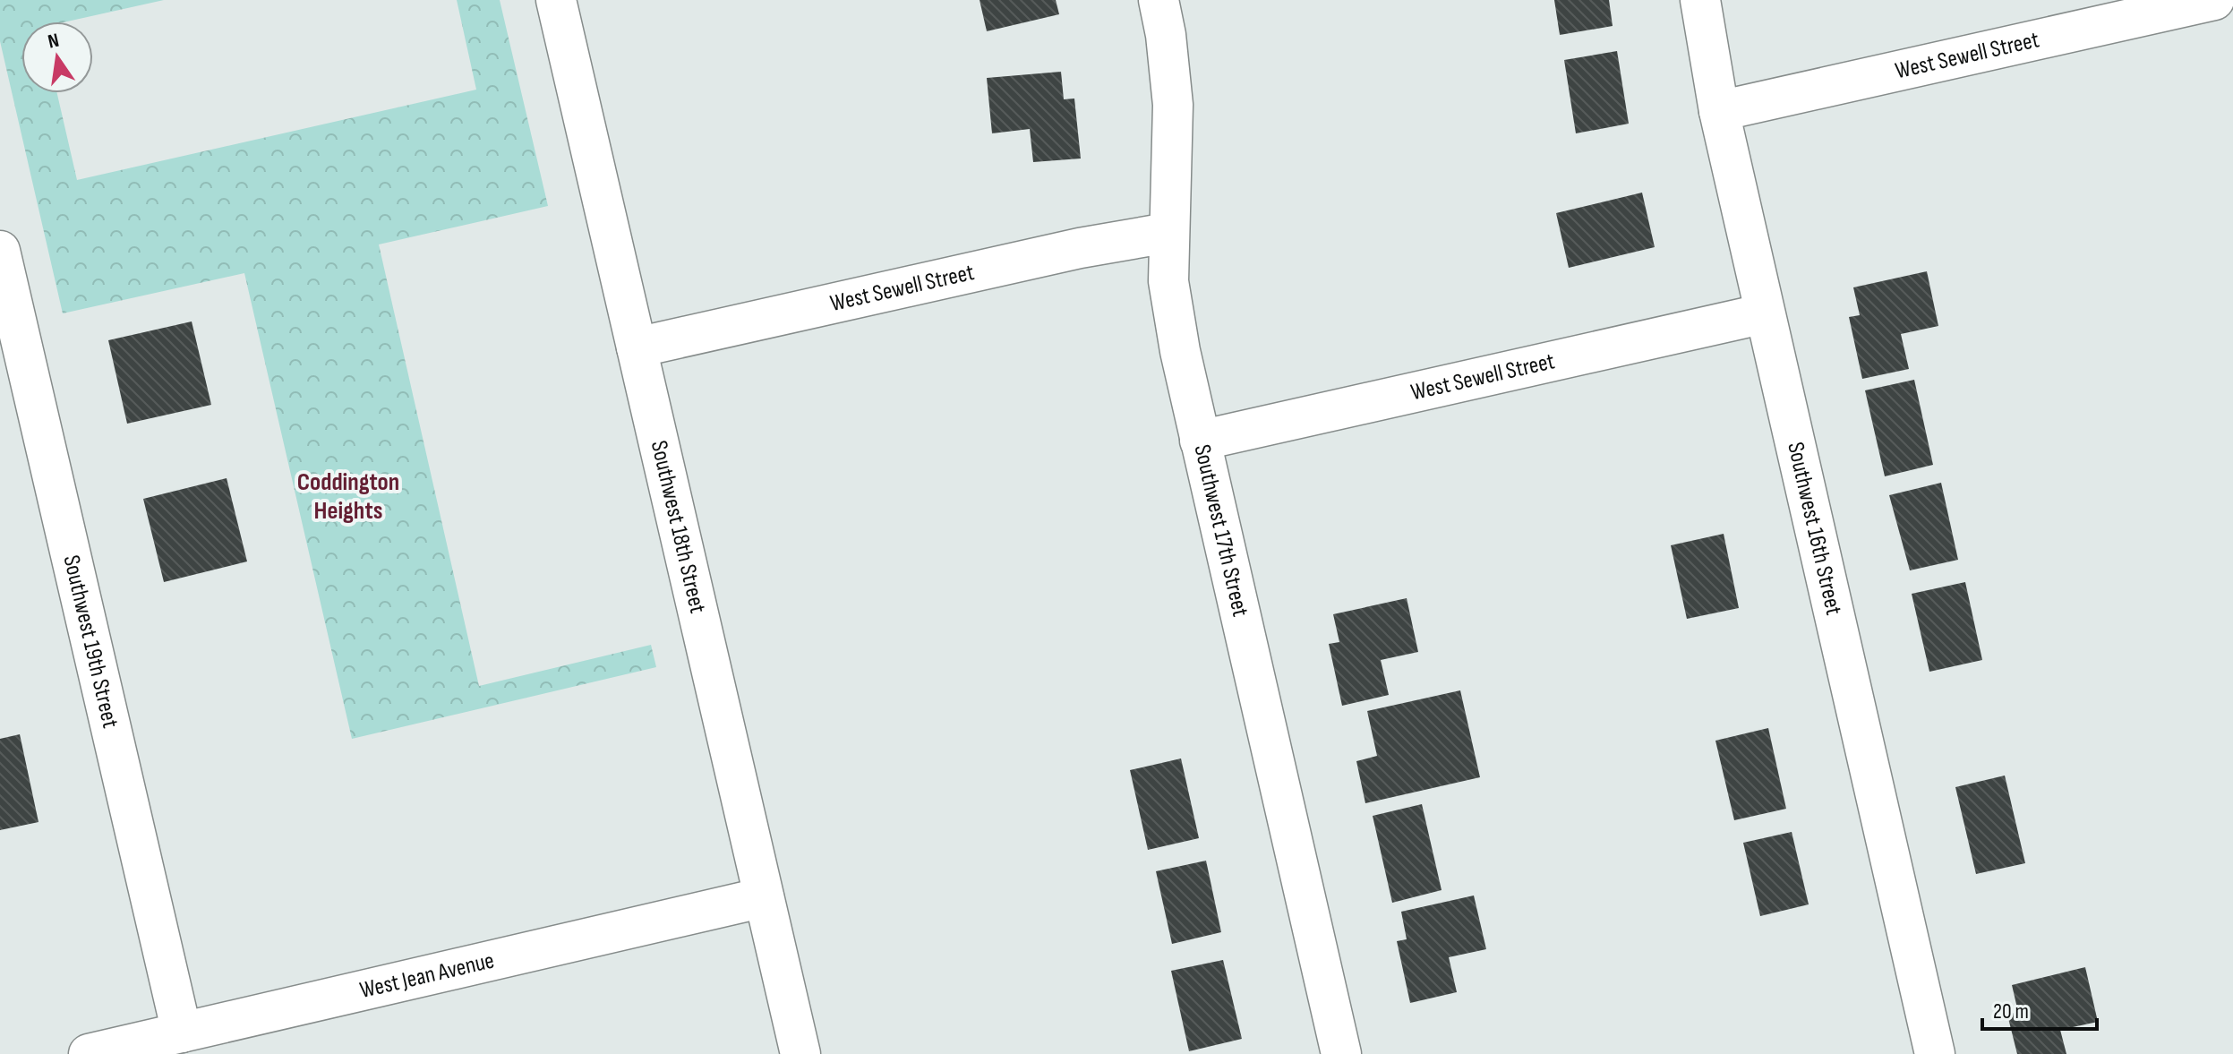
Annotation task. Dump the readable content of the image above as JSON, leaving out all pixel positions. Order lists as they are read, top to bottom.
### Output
{
  "streets": {
    "street": [
      "West Sewell Street",
      "Southwest 18th Street",
      "Southwest 16th Street",
      "Southwest 17th Street",
      "Southwest 19th Street",
      "West Jean Avenue"
    ]
  },
  "crossings": [
    ["West Sewell Street", "Southwest 18th Street"],
    ["West Sewell Street", "Southwest 16th Street"],
    ["West Sewell Street", "Southwest 17th Street"],
    ["Southwest 18th Street", "West Jean Avenue"],
    ["Southwest 19th Street", "West Jean Avenue"]
  ],
  "districts": ["Coddington Heights"],
  "scale_bar": "20 m",
  "north": "top"
}
